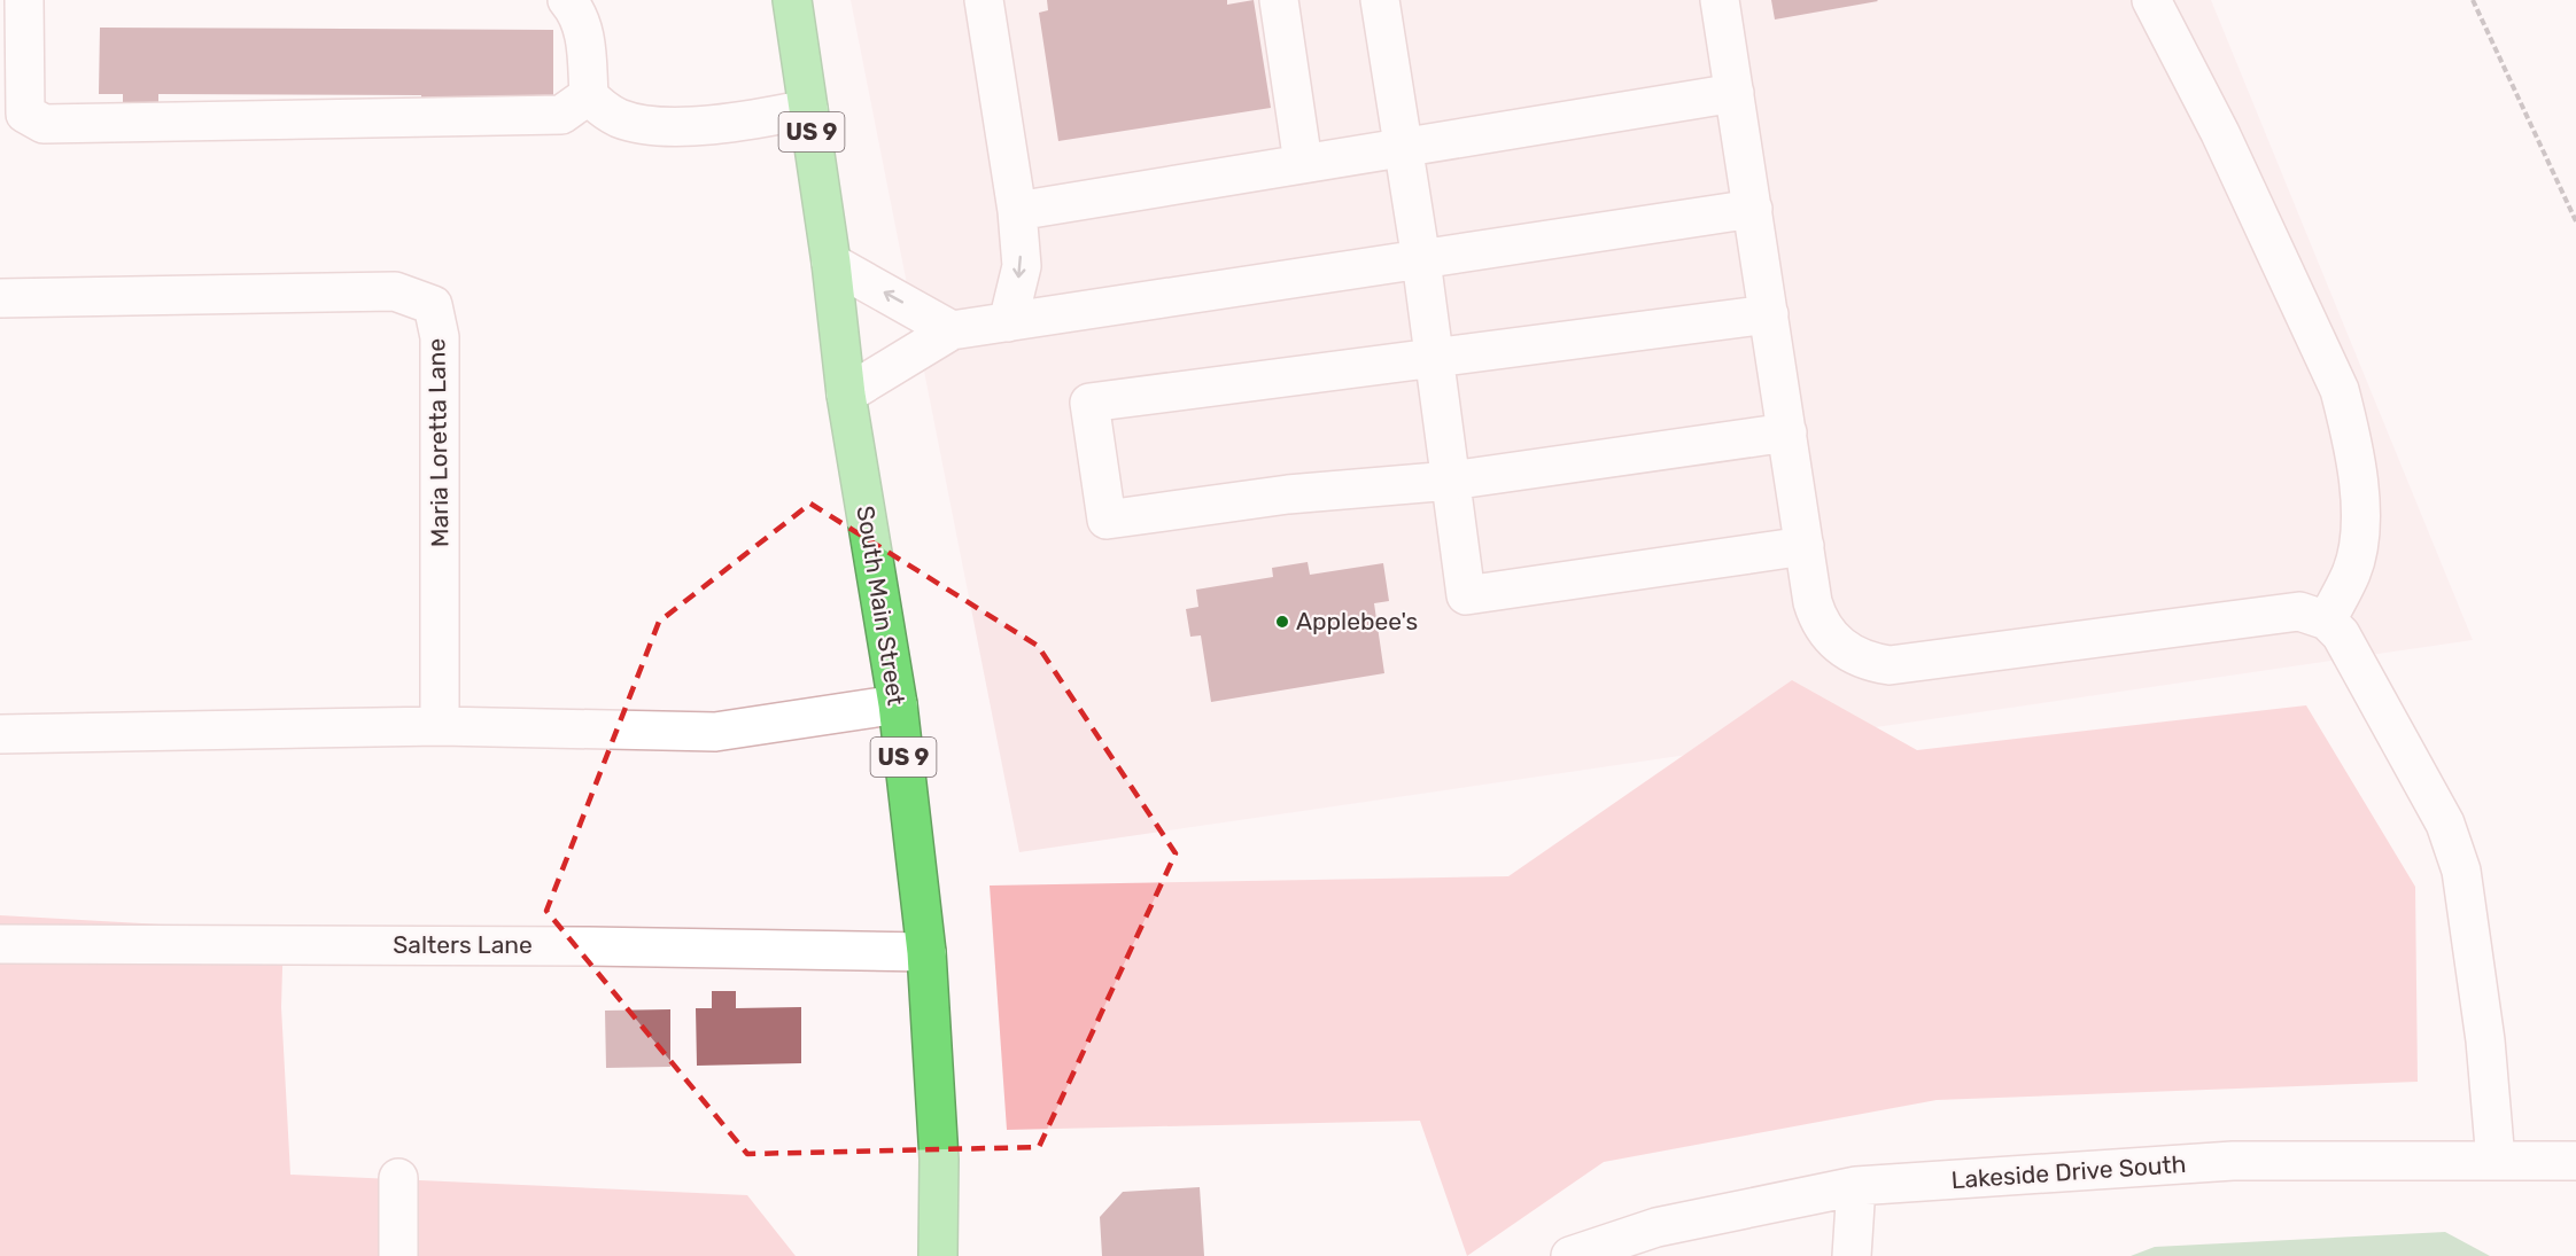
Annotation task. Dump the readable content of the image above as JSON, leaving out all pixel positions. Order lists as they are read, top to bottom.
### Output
{
  "streets": {
    "highway": ["US 9", "South Main Street"],
    "street": ["Maria Loretta Lane", "Salters Lane", "Lakeside Drive South"]
  },
  "crossings": [
    ["South Main Street", "Salters Lane"]
  ],
  "places": ["Applebee's"]
}
